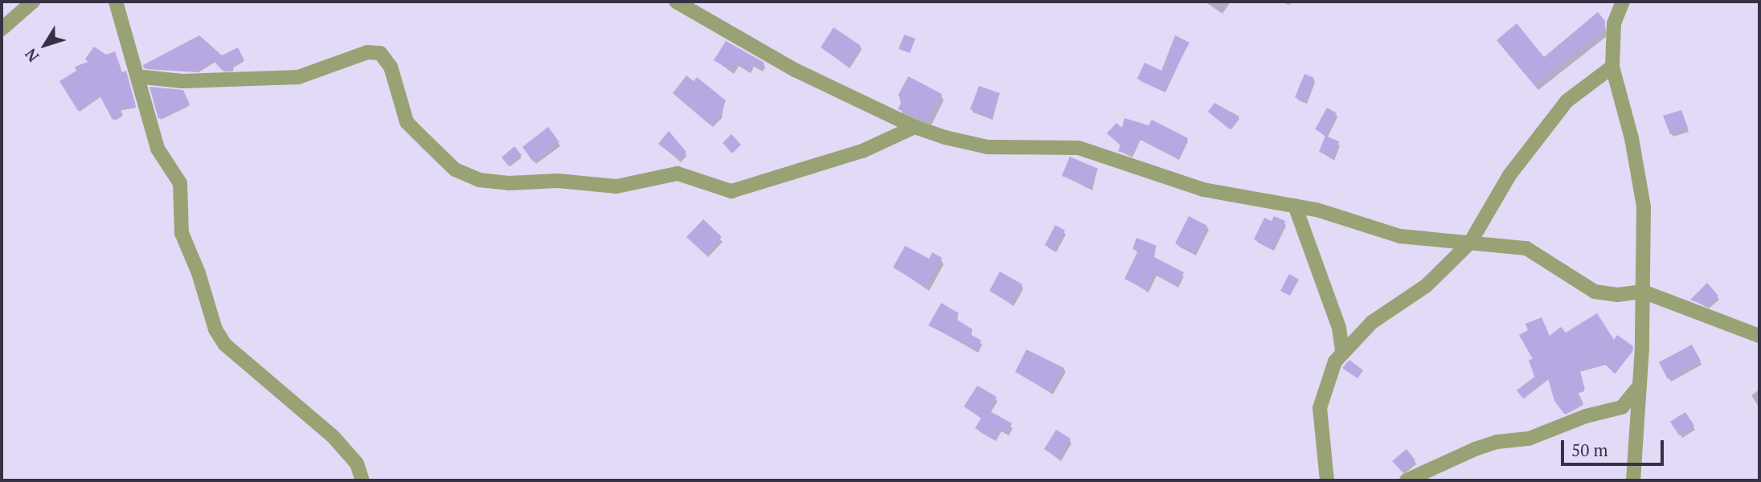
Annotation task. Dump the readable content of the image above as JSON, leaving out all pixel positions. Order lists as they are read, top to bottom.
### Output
{
  "scale_bar": "50 m",
  "north": "bottom left"
}
